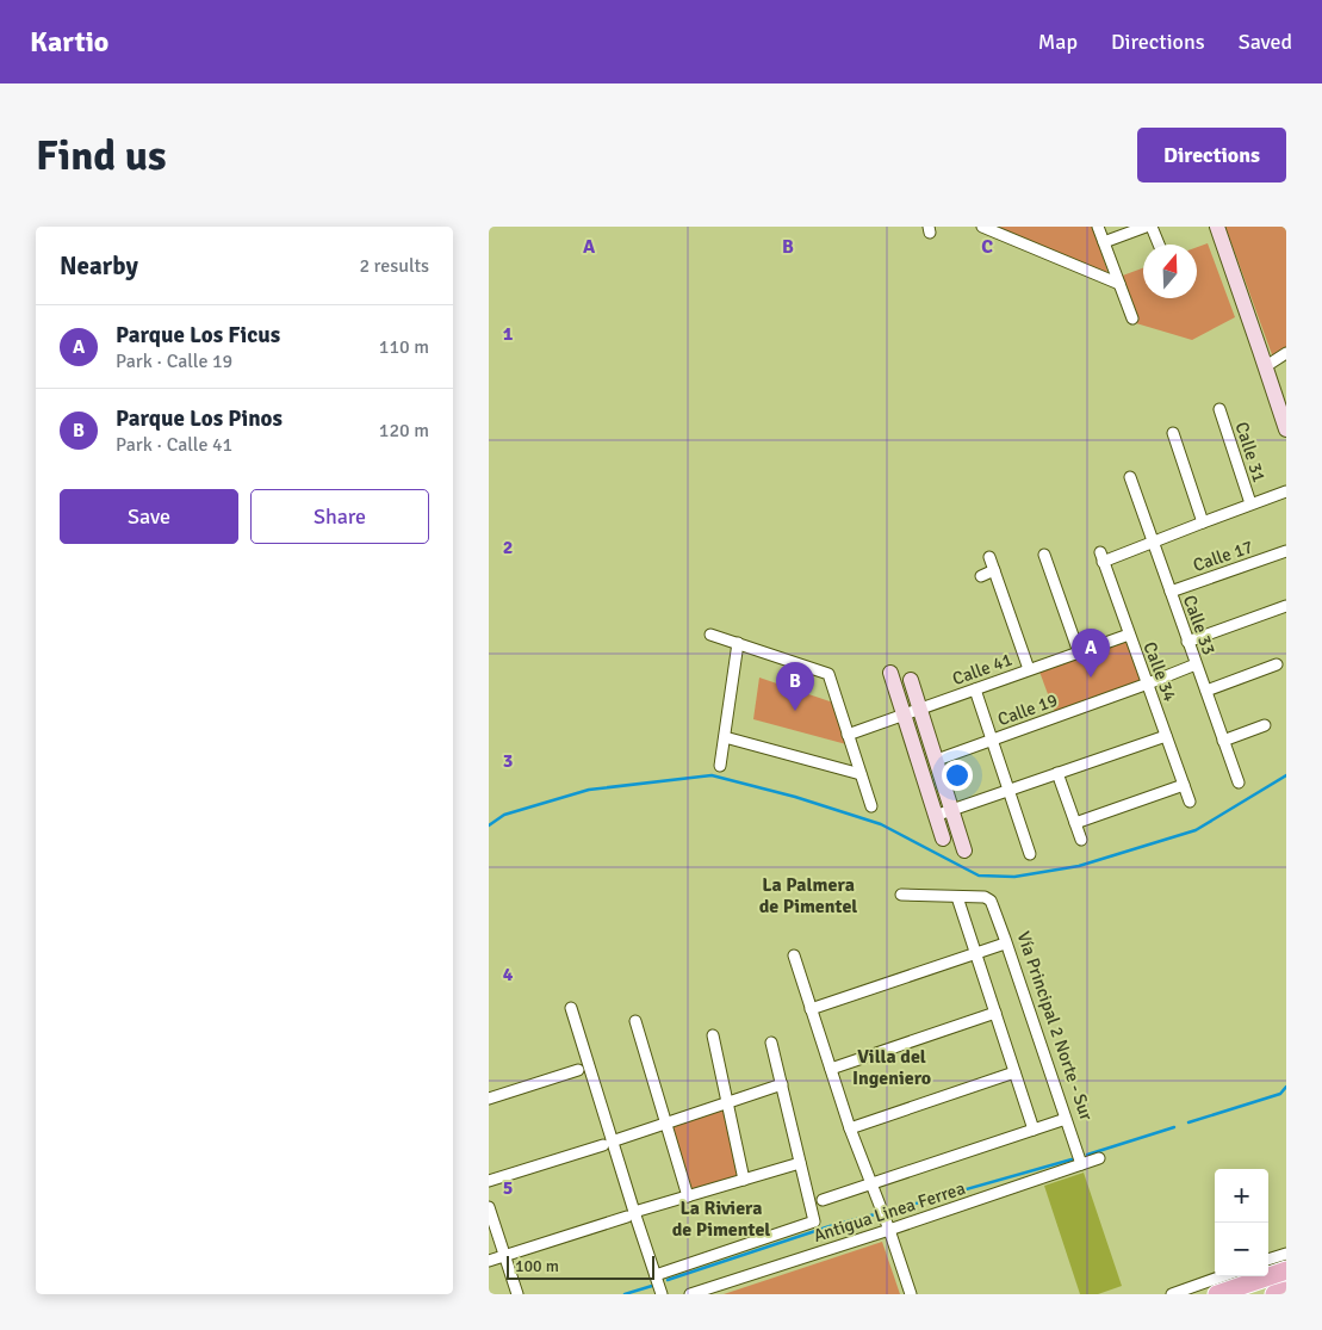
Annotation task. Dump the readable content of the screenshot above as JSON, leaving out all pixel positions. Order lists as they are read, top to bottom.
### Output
{
  "streets": {
    "street": [
      "Calle 31",
      "Calle 17",
      "Calle 33",
      "Calle 41",
      "Calle 34",
      "Calle 19",
      "Vía Principal 2 Norte - Sur",
      "Antigua Linea Ferrea"
    ]
  },
  "crossings": [
    ["Calle 17", "Calle 33"],
    ["Calle 33", "Calle 34"],
    ["Calle 33", "Calle 19"],
    ["Calle 41", "Calle 34"],
    ["Calle 34", "Calle 19"],
    ["Vía Principal 2 Norte - Sur", "Antigua Linea Ferrea"]
  ],
  "districts": ["La Palmera de Pimentel", "Villa del Ingeniero", "La Riviera de Pimentel"],
  "scale_bar": "100 m",
  "north": "top",
  "page": {
    "header": "Kartio",
    "nav": ["Map", "Directions", "Saved"],
    "buttons": [
      "Directions",
      ["Save", "Share"]
    ],
    "title": "Find us",
    "heading": ["Nearby", "2 results"],
    "list": [
      {
        "mark": "A",
        "name": "Parque Los Ficus",
        "note": "Park · Calle 19",
        "value": "110 m"
      },
      {
        "mark": "B",
        "name": "Parque Los Pinos",
        "note": "Park · Calle 41",
        "value": "120 m"
      }
    ],
    "pins": ["A", "B"],
    "map_buttons": ["+", "−"],
    "scale": "100 m"
  },
  "grid": {
    "columns": ["A", "B", "C"],
    "rows": [
      "1",
      "2",
      "3",
      "4",
      "5"
    ]
  }
}
